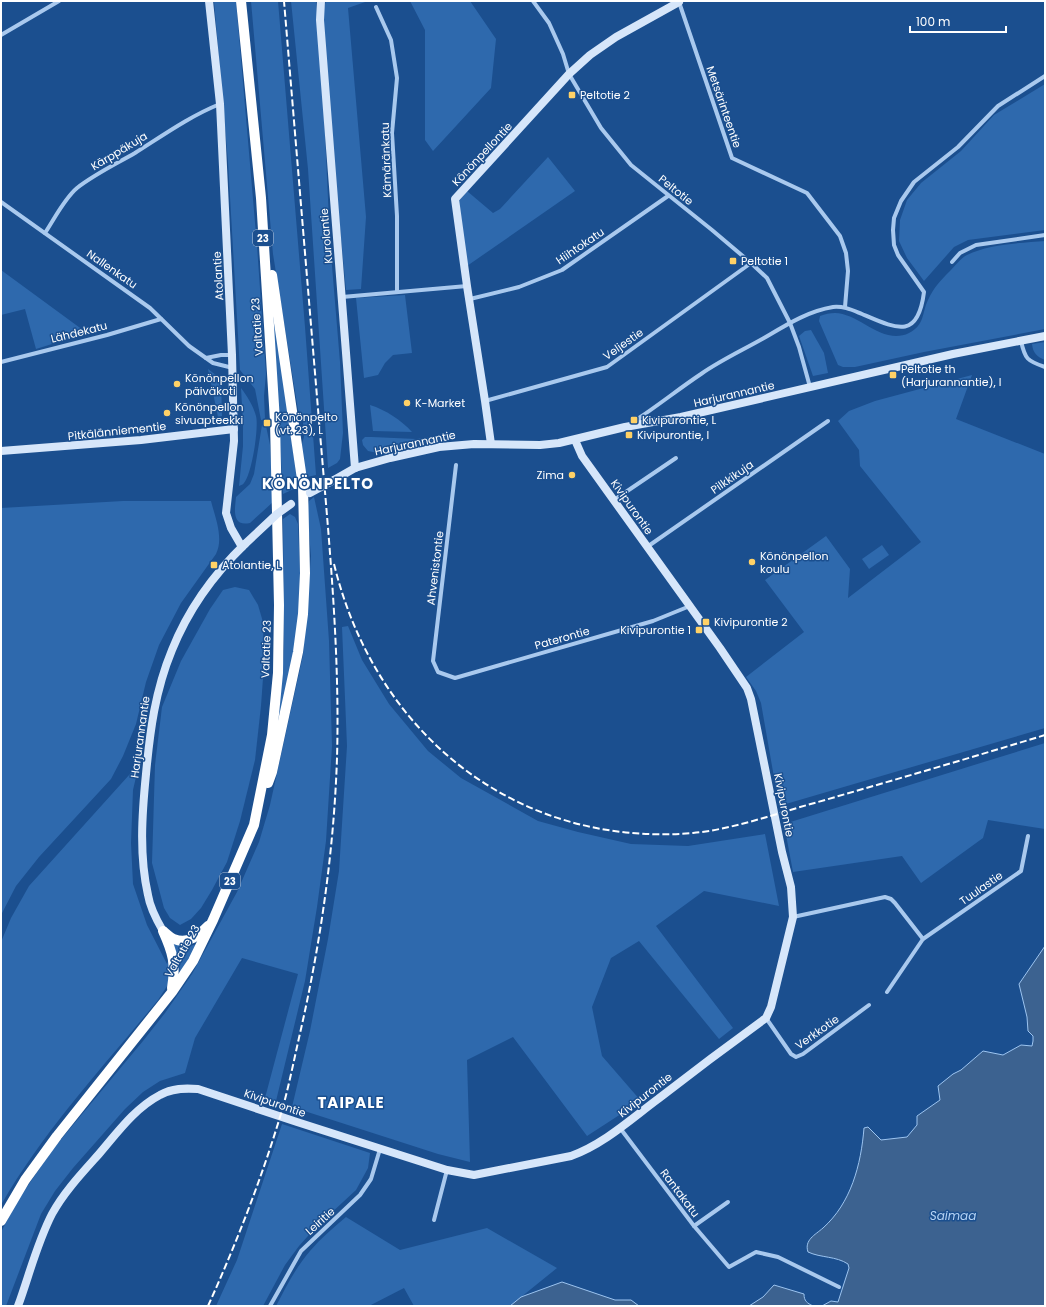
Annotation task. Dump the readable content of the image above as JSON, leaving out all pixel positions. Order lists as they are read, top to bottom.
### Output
{
  "streets": {
    "highway": ["23", "Valtatie 23"],
    "street": [
      "Metsärinteentie",
      "Kärppäkuja",
      "Könönpellontie",
      "Kämäränkatu",
      "Peltotie",
      "Kurolantie",
      "Hiihtokatu",
      "Nallenkatu",
      "Atolantie",
      "Lähdekatu",
      "Veljestie",
      "Harjurannantie",
      "Pitkälänniementie",
      "Pilkkikuja",
      "Kivipurontie",
      "Ahvenistontie",
      "Paterontie",
      "Tuulastie",
      "Verkkotie",
      "Rantakatu",
      "Leiritie"
    ]
  },
  "crossings": [
    ["Metsärinteentie", "Könönpellontie"],
    ["Kärppäkuja", "Nallenkatu"],
    ["Kärppäkuja", "Atolantie"],
    ["Könönpellontie", "Peltotie"],
    ["Könönpellontie", "Hiihtokatu"],
    ["Könönpellontie", "Veljestie"],
    ["Könönpellontie", "Harjurannantie"],
    ["Peltotie", "Hiihtokatu"],
    ["Peltotie", "Veljestie"],
    ["Peltotie", "Harjurannantie"],
    ["Kurolantie", "Harjurannantie"],
    ["Nallenkatu", "Atolantie"],
    ["Nallenkatu", "Lähdekatu"],
    ["Atolantie", "Harjurannantie"],
    ["Atolantie", "Pitkälänniementie"],
    ["Harjurannantie", "Kivipurontie"],
    ["Pilkkikuja", "Kivipurontie"],
    ["Kivipurontie", "Paterontie"],
    ["Kivipurontie", "Verkkotie"],
    ["Kivipurontie", "Rantakatu"],
    ["Kivipurontie", "Leiritie"],
    ["Ahvenistontie", "Paterontie"]
  ],
  "districts": ["KÖNÖNPELTO", "TAIPALE"],
  "water": ["Saimaa"],
  "places": {
    "transit": [
      "Peltotie 2",
      "Peltotie 1",
      "Peltotie th (Harjurannantie), I",
      "Kivipurontie, L",
      "Könönpelto (vt. 23), L",
      "Kivipurontie, I",
      "Atolantie, L",
      "Kivipurontie 2",
      "Kivipurontie 1"
    ],
    "other": [
      "Könönpellon päiväkoti",
      "K-Market",
      "Könönpellon sivuapteekki",
      "Zima",
      "Könönpellon koulu"
    ]
  },
  "scale_bar": "100 m"
}
